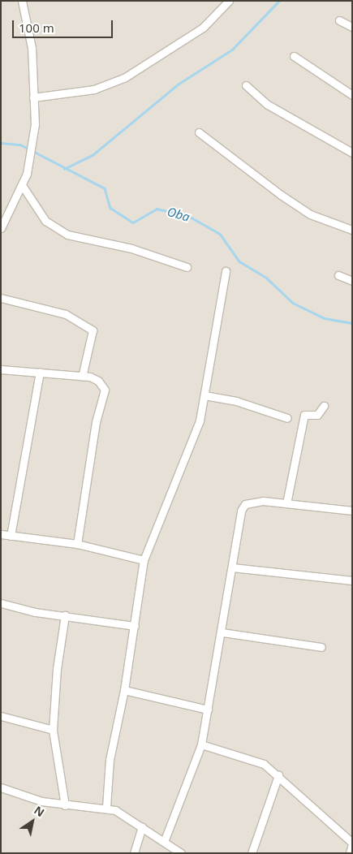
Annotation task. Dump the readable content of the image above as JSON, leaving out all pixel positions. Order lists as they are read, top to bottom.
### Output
{
  "water": ["Oba"],
  "scale_bar": "100 m",
  "north": "top right"
}
